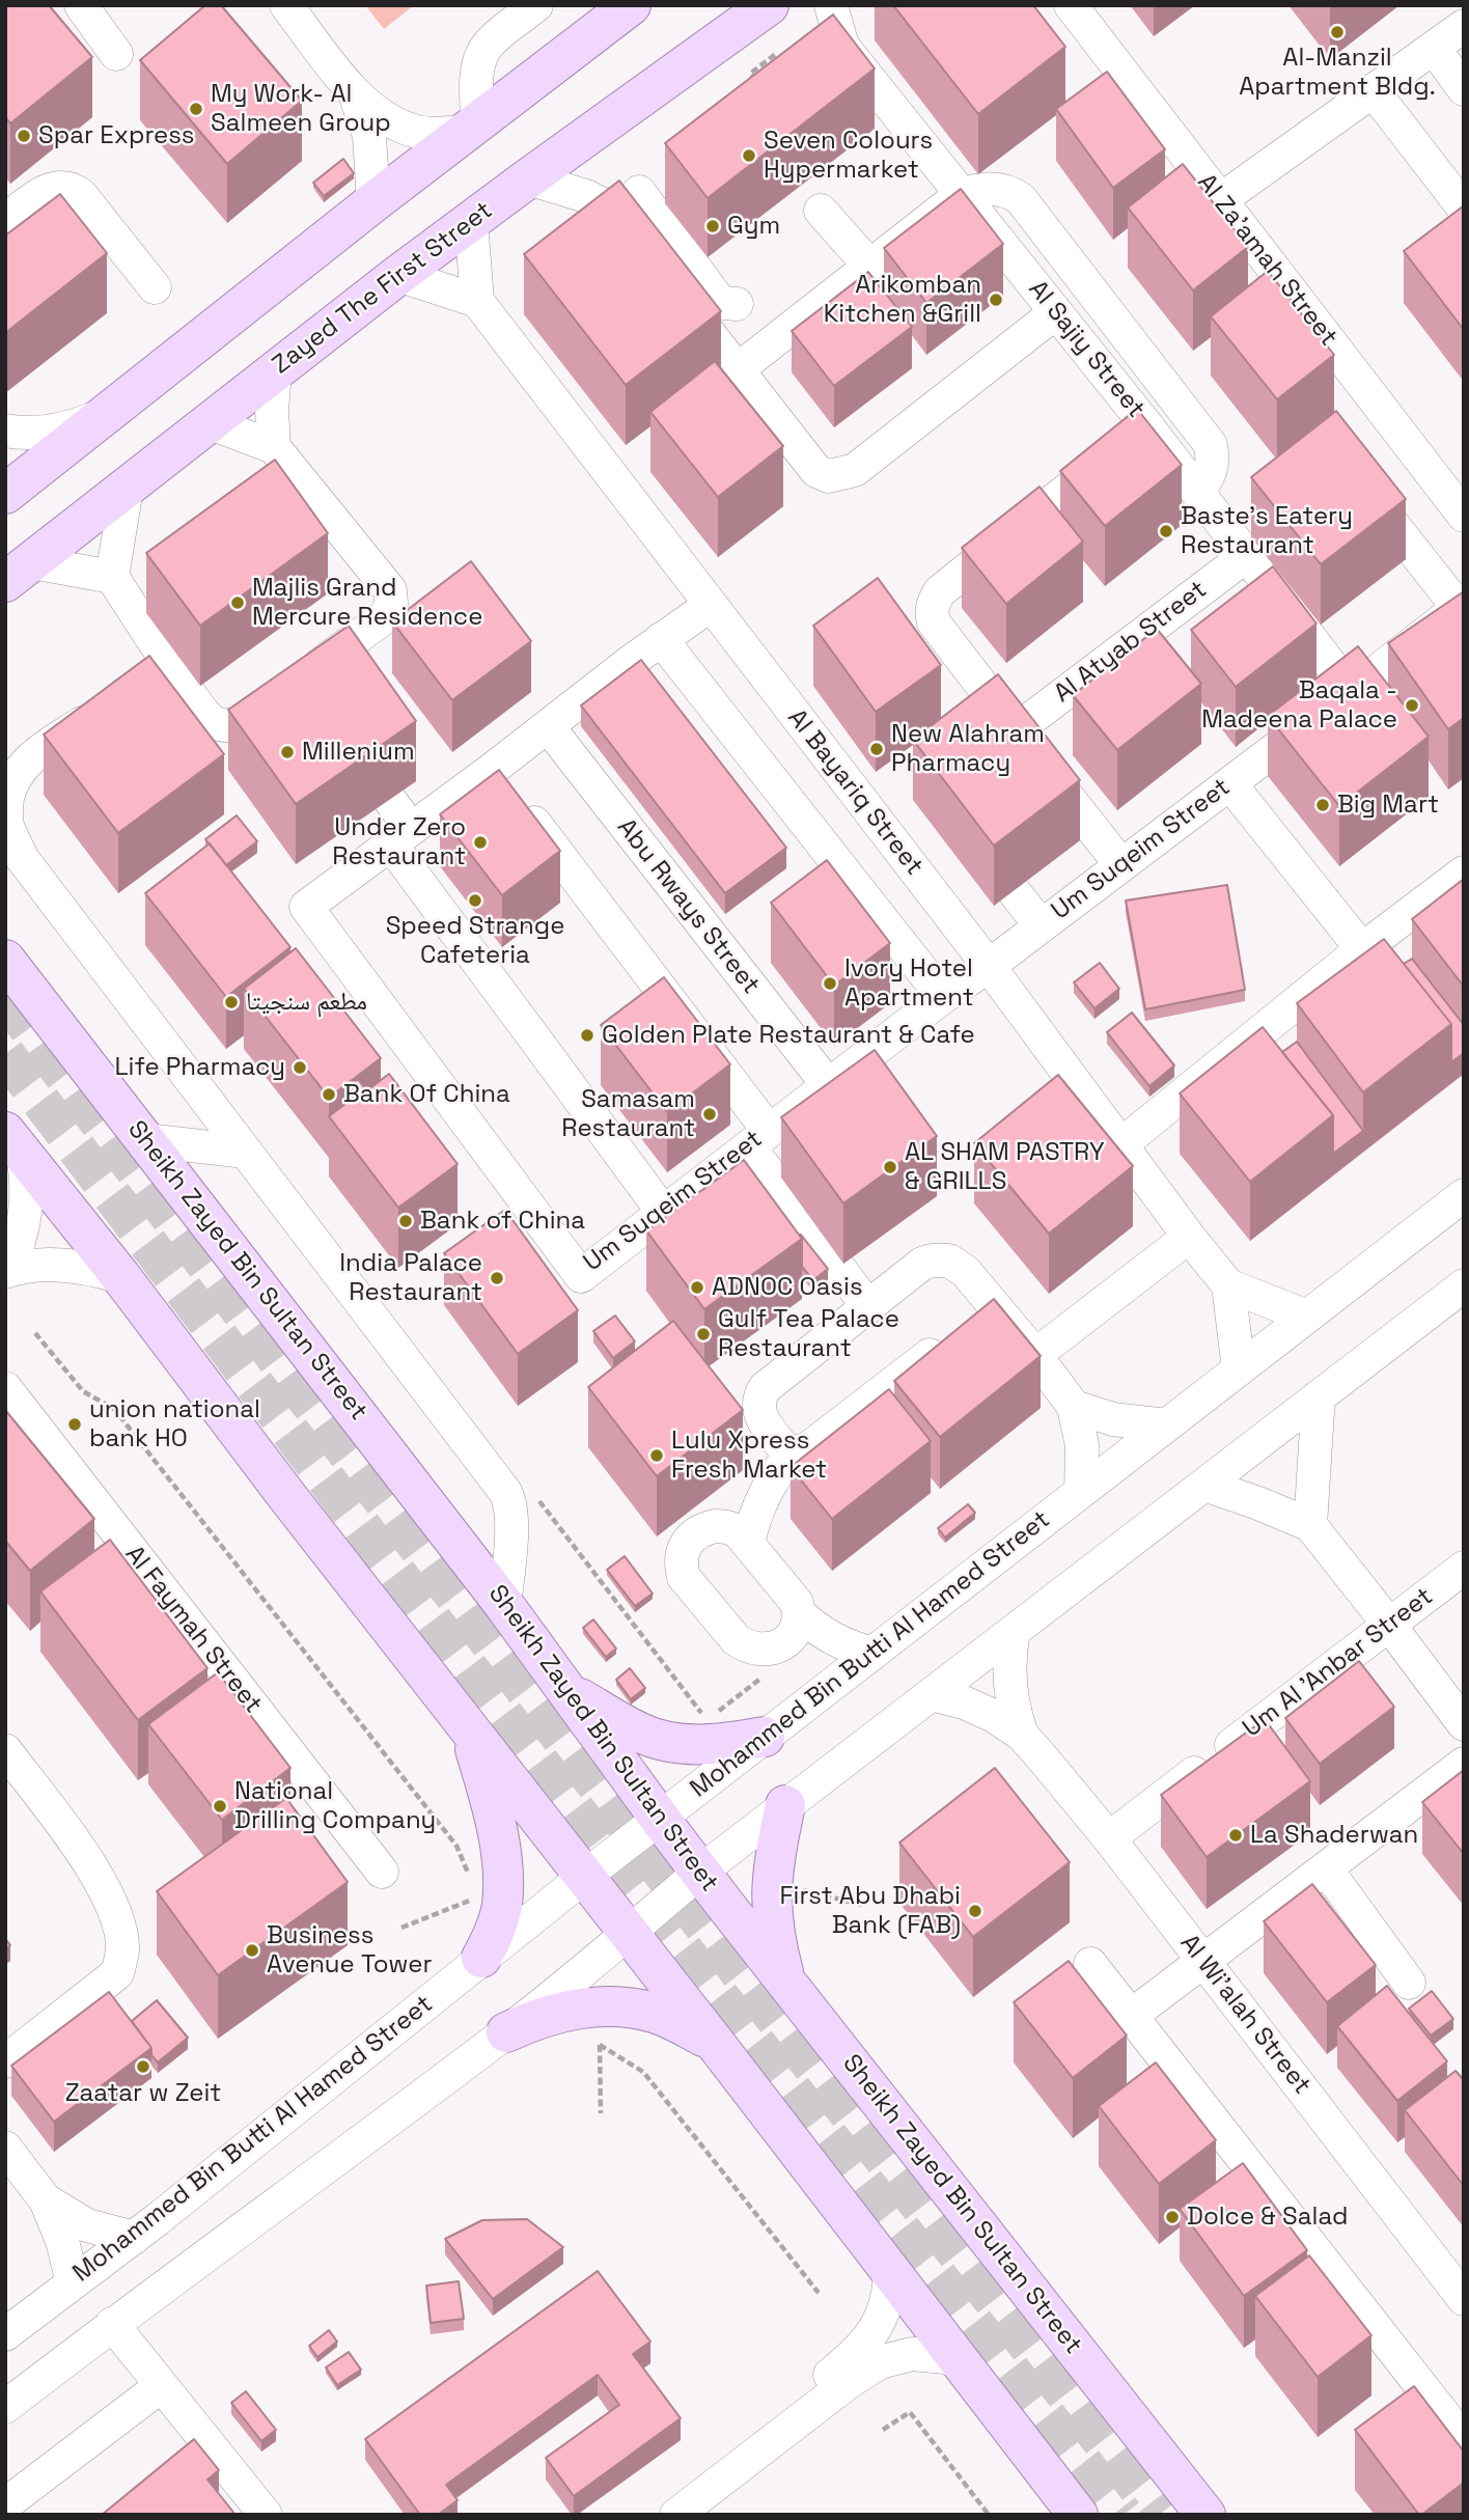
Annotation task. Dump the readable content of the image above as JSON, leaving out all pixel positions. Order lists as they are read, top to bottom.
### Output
{
  "streets": {
    "main road": ["Zayed The First Street", "Sheikh Zayed Bin Sultan Street"],
    "street": [
      "Al Za'amah Street",
      "Al Sajiy Street",
      "Al Atyab Street",
      "Al Bayariq Street",
      "Um Suqeim Street",
      "Abu Rways Street",
      "Al Faymah Street",
      "Mohammed Bin Butti Al Hamed Street",
      "Um Al 'Anbar Street",
      "Al Wi'alah Street"
    ]
  },
  "crossings": [
    ["Al Sajiy Street", "Al Atyab Street"],
    ["Al Sajiy Street", "Um Suqeim Street"],
    ["Al Bayariq Street", "Um Suqeim Street"],
    ["Al Bayariq Street", "Mohammed Bin Butti Al Hamed Street"],
    ["Um Suqeim Street", "Abu Rways Street"],
    ["Sheikh Zayed Bin Sultan Street", "Mohammed Bin Butti Al Hamed Street"],
    ["Um Al 'Anbar Street", "Al Wi'alah Street"]
  ],
  "places": [
    "Al-Manzil Apartment Bldg.",
    "My Work- Al Salmeen Group",
    "Spar Express",
    "Seven Colours Hypermarket",
    "Gym",
    "Arikomban Kitchen &Grill",
    "Baste’s Eatery Restaurant",
    "Majlis Grand Mercure Residence",
    "Baqala - Madeena Palace",
    "New Alahram Pharmacy",
    "Millenium",
    "Big Mart",
    "Under Zero Restaurant",
    "Speed Strange Cafeteria",
    "Ivory Hotel Apartment",
    "مطعم سنجيتا",
    "Golden Plate Restaurant & Cafe",
    "Life Pharmacy",
    "Bank Of China",
    "Samasam Restaurant",
    "AL SHAM PASTRY & GRILLS",
    "Bank of China",
    "India Palace Restaurant",
    "ADNOC Oasis",
    "Gulf Tea Palace Restaurant",
    "union national bank HO",
    "Lulu Xpress Fresh Market",
    "National Drilling Company",
    "La Shaderwan",
    "First Abu Dhabi Bank (FAB)",
    "Business Avenue Tower",
    "Zaatar w Zeit",
    "Dolce & Salad"
  ]
}
